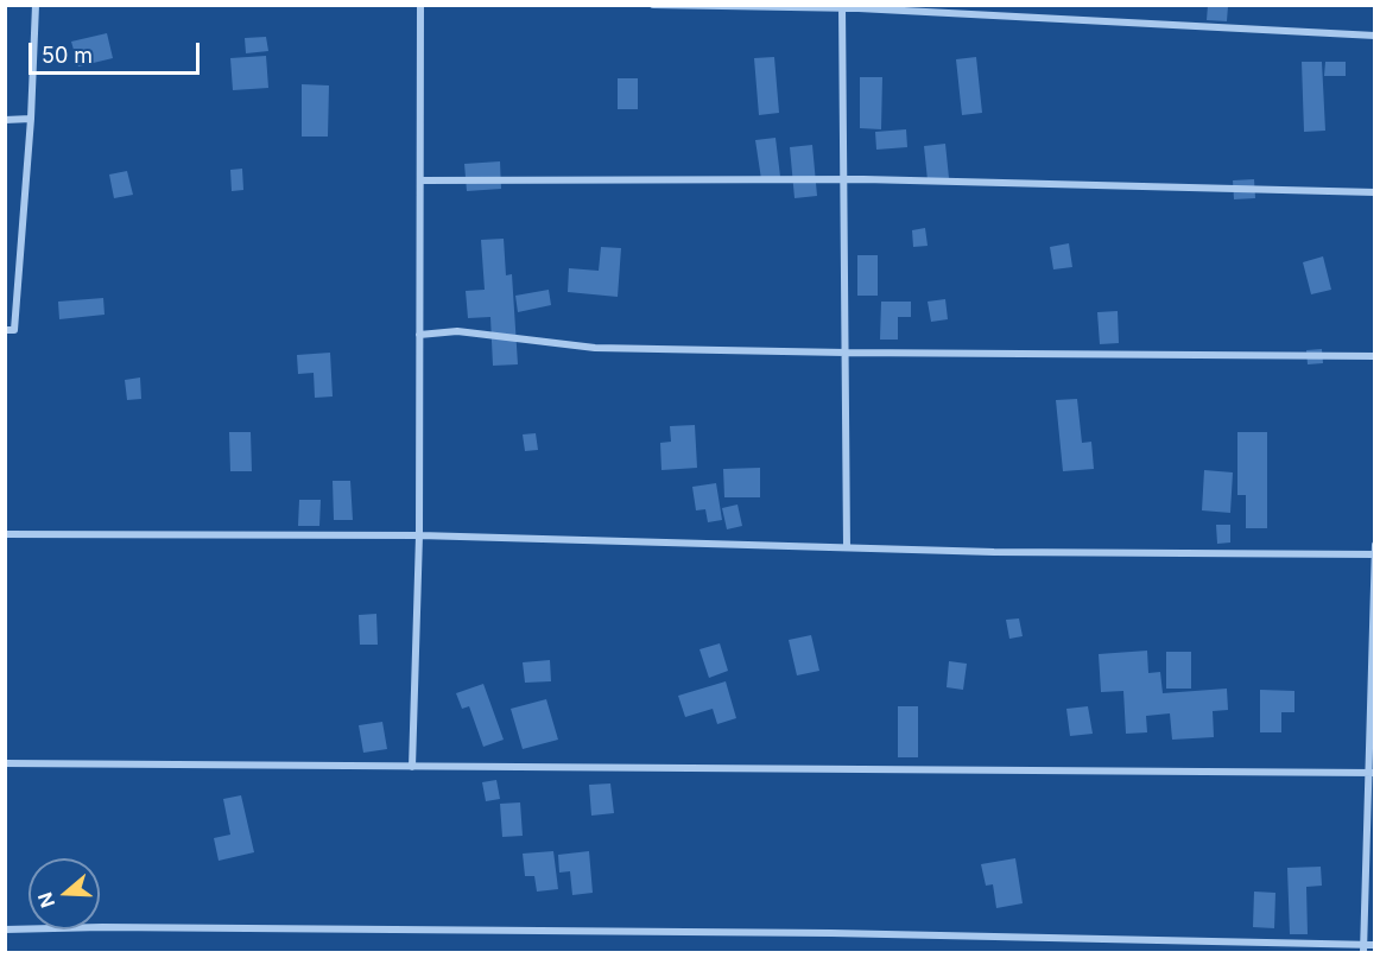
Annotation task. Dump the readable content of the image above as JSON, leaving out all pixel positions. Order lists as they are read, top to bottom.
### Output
{
  "scale_bar": "50 m",
  "north": "left"
}
